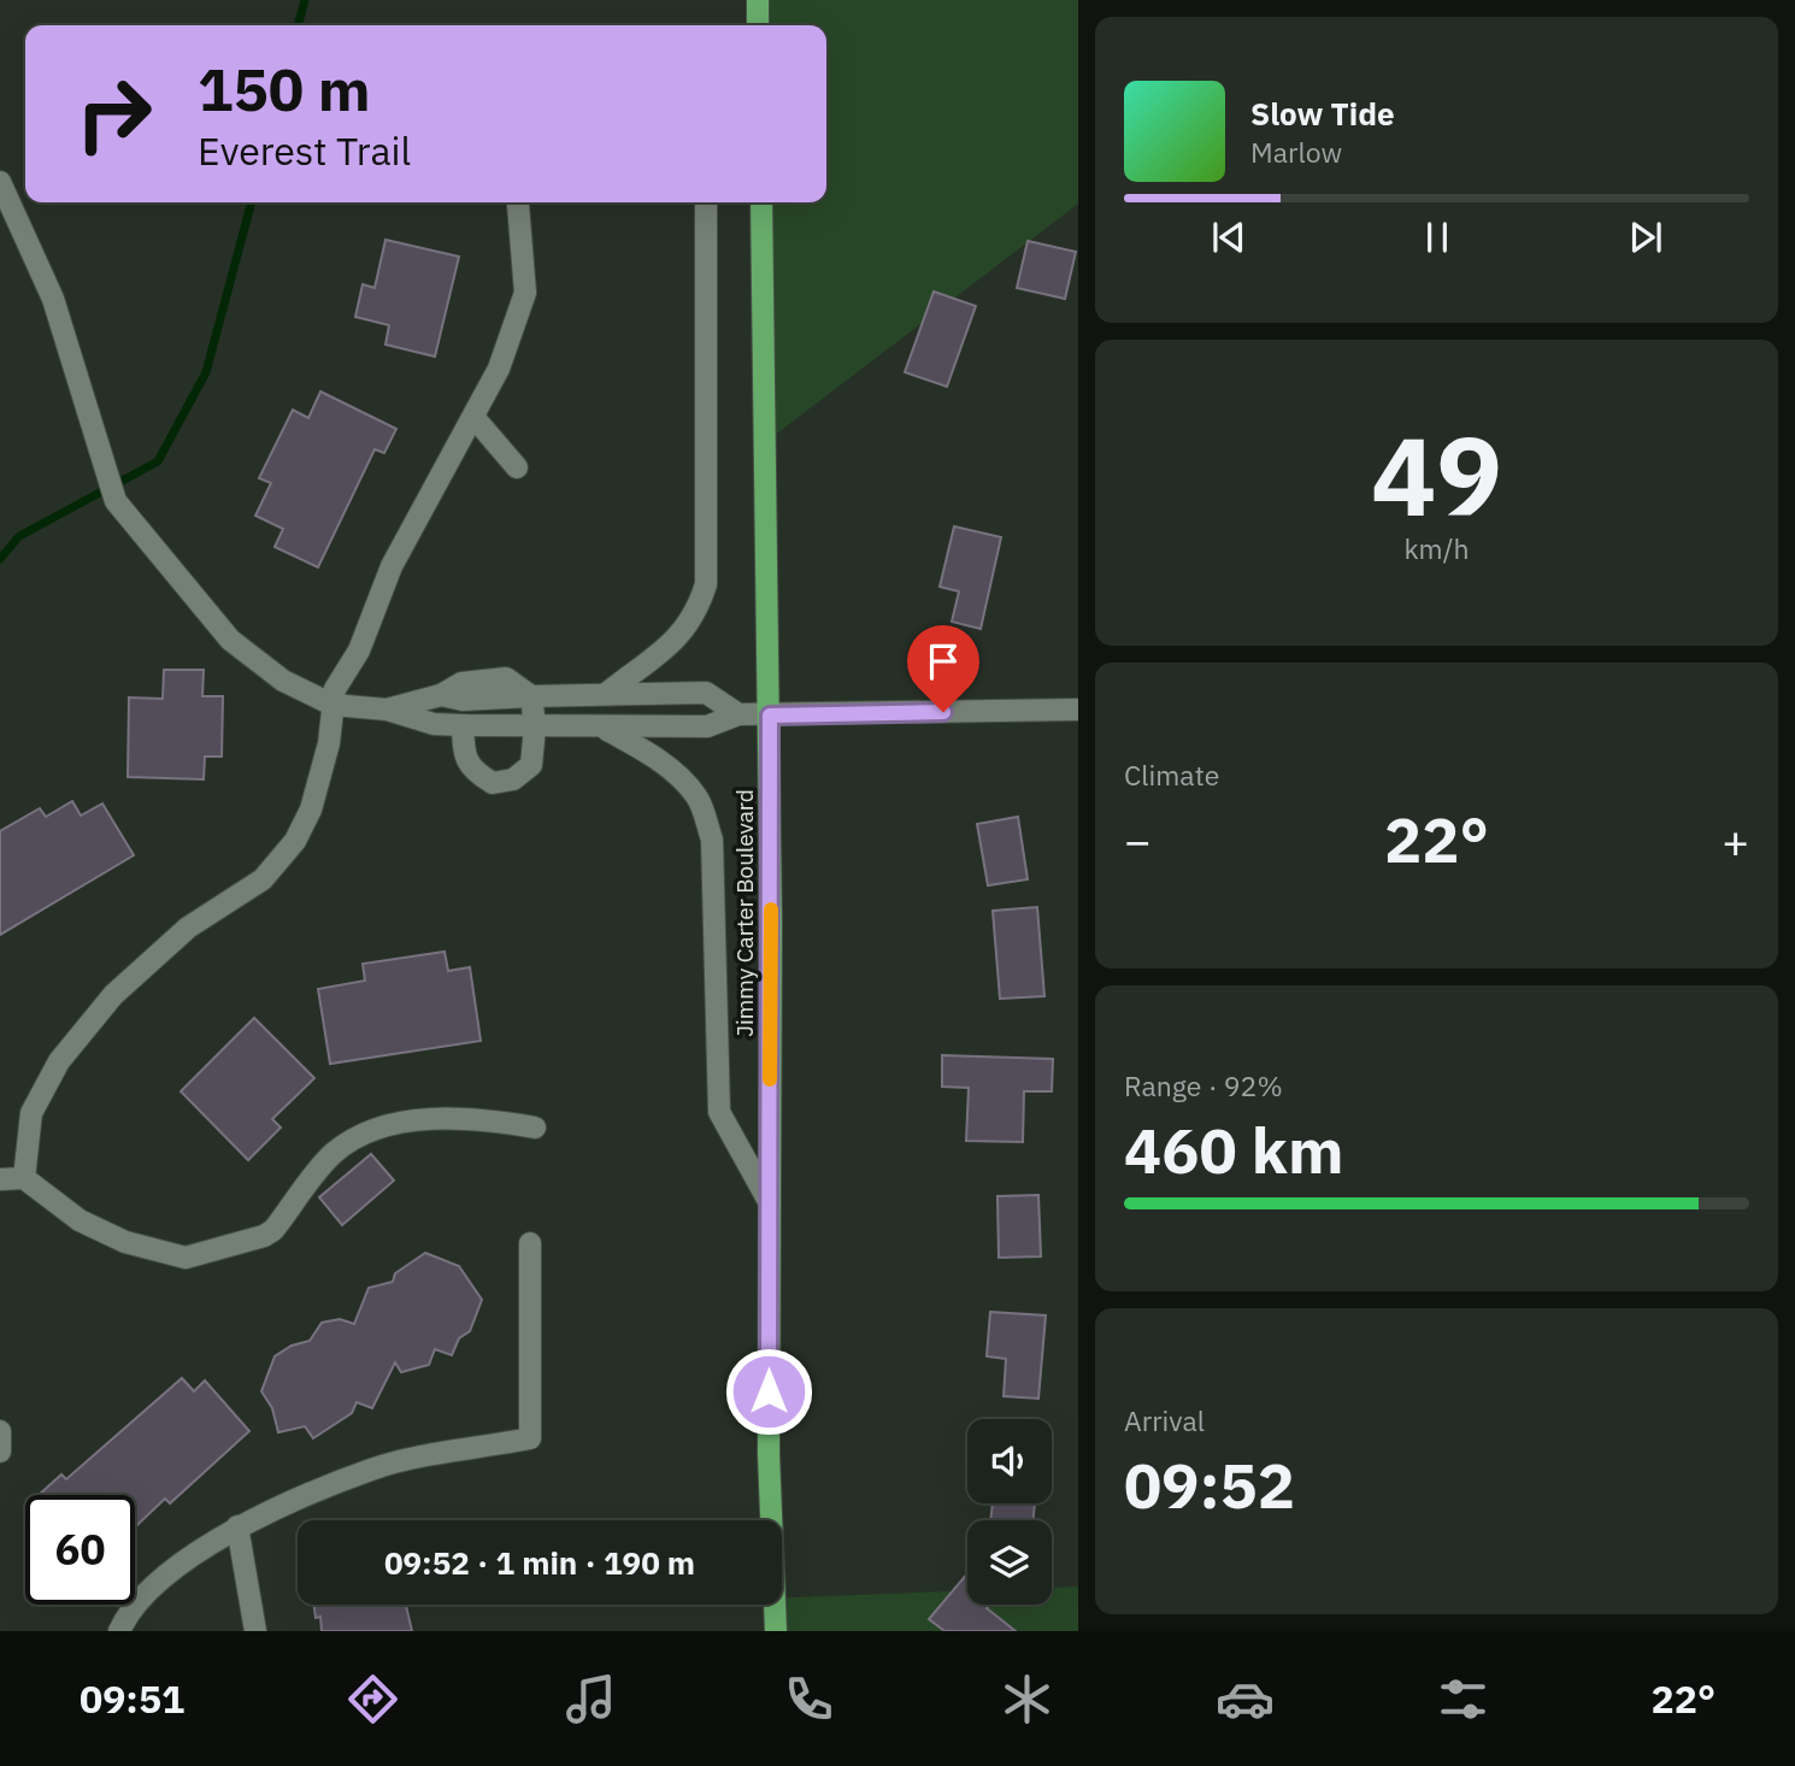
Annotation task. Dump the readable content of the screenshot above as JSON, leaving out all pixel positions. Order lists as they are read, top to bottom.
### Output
{
  "streets": {
    "main road": ["Jimmy Carter Boulevard"]
  },
  "page": {
    "turn": ["150 m", "Everest Trail"],
    "song": ["Slow Tide", "Marlow"],
    "tile": [
      ["49", "km/h"],
      "Climate",
      ["Range · 92%", "460 km"],
      ["Arrival", "09:52"]
    ],
    "heat": ["−", "22°", "+"],
    "limit": "60",
    "trip": "09:52 · 1 min · 190 m",
    "tabs": ["09:51", "22°"]
  }
}
